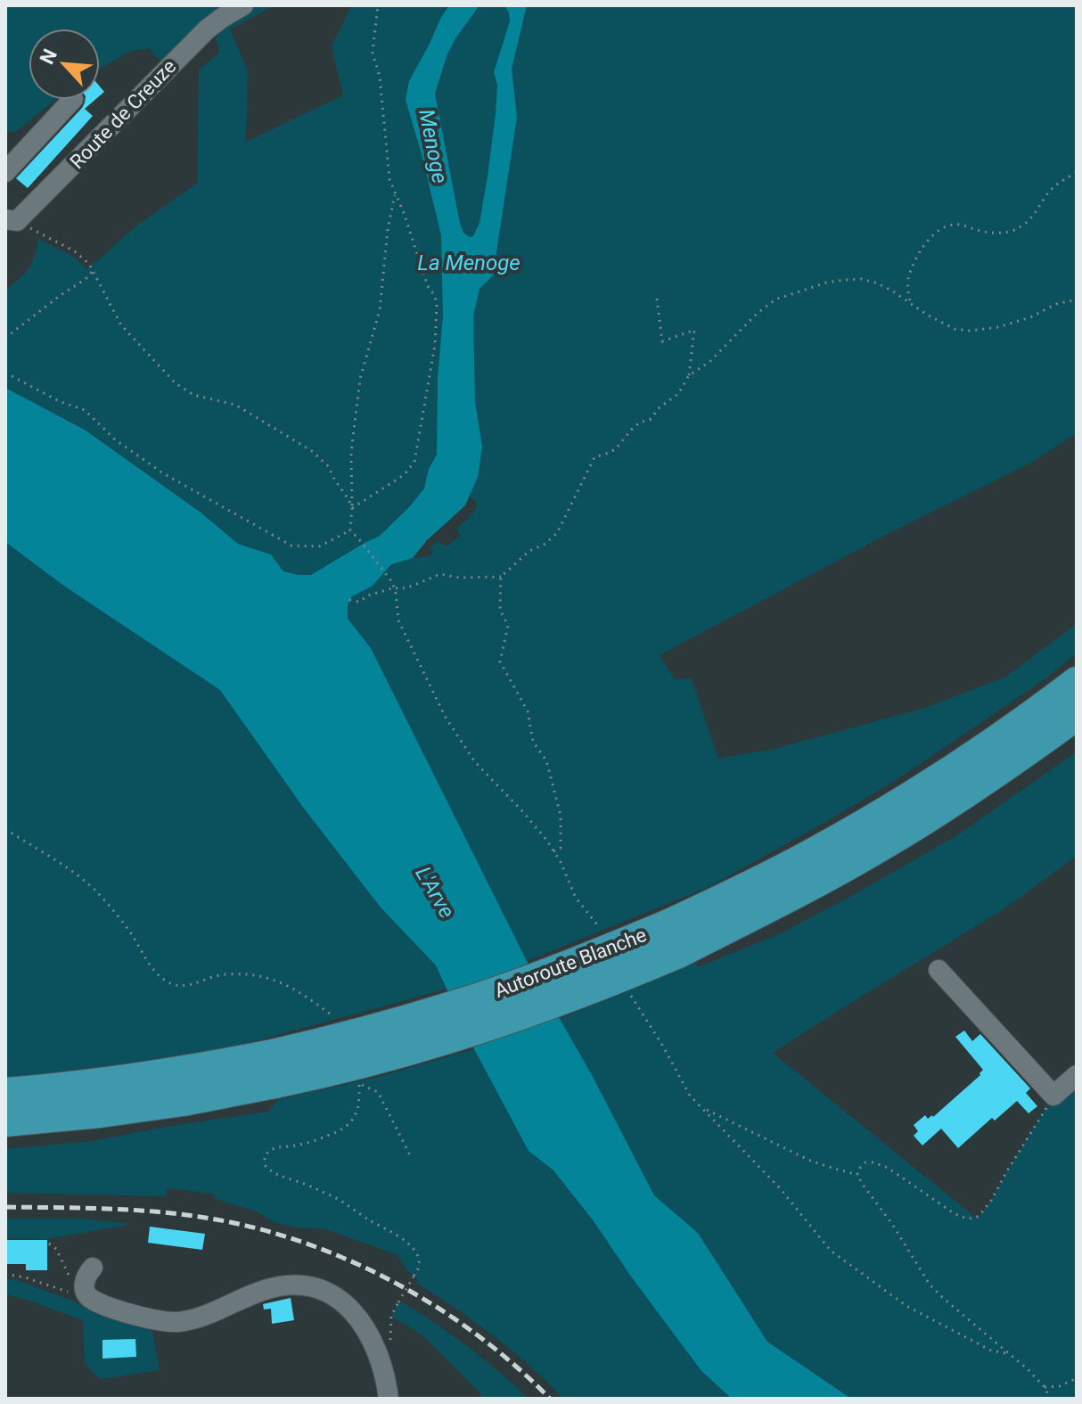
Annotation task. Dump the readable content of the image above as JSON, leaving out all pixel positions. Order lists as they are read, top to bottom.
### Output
{
  "streets": {
    "highway": ["Autoroute Blanche"],
    "street": ["Route de Creuze"]
  },
  "water": ["Menoge", "La Menoge", "L'Arve"],
  "north": "top left"
}
